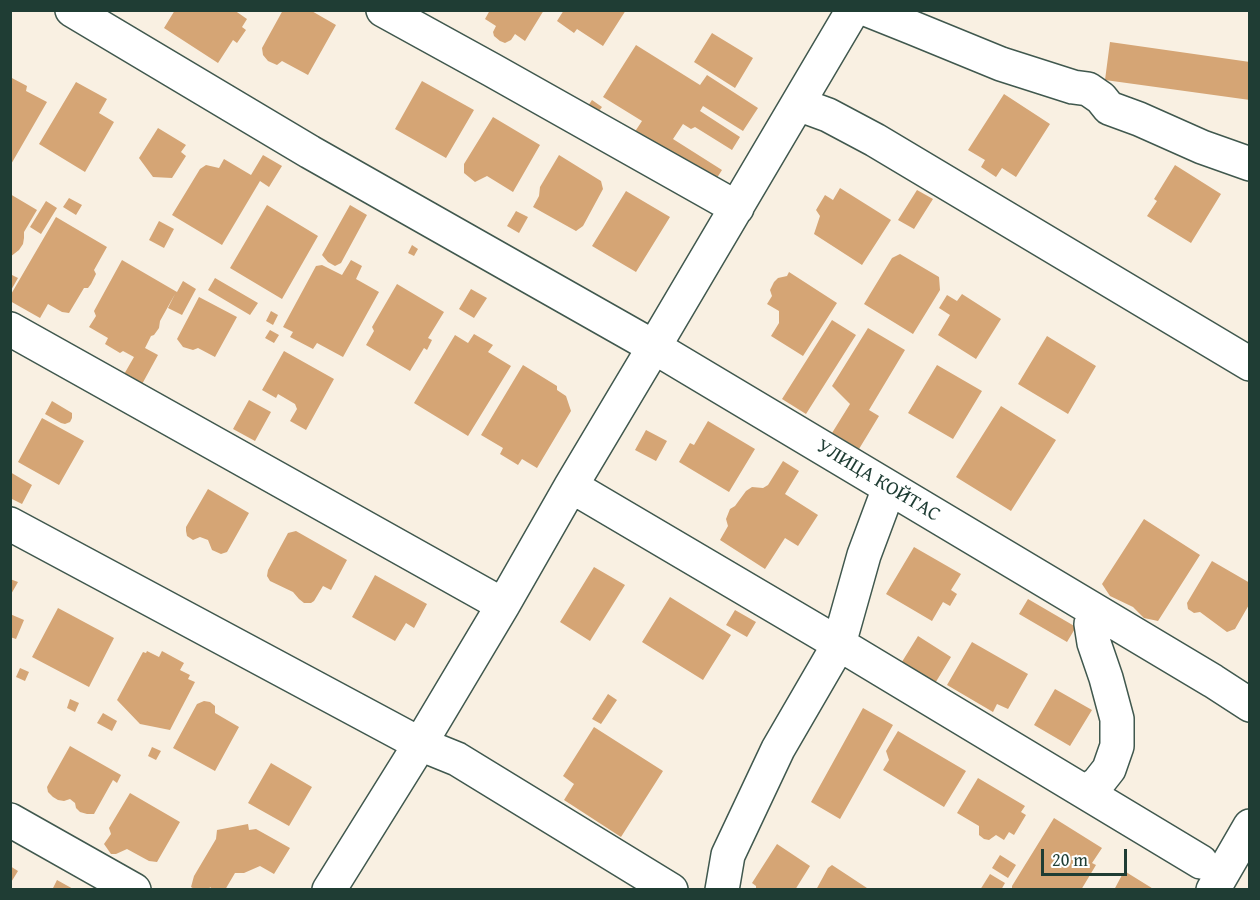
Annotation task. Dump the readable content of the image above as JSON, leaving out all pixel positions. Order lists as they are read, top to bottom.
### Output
{
  "streets": {
    "street": ["УЛИЦА КОЙТАС"]
  },
  "scale_bar": "20 m"
}
